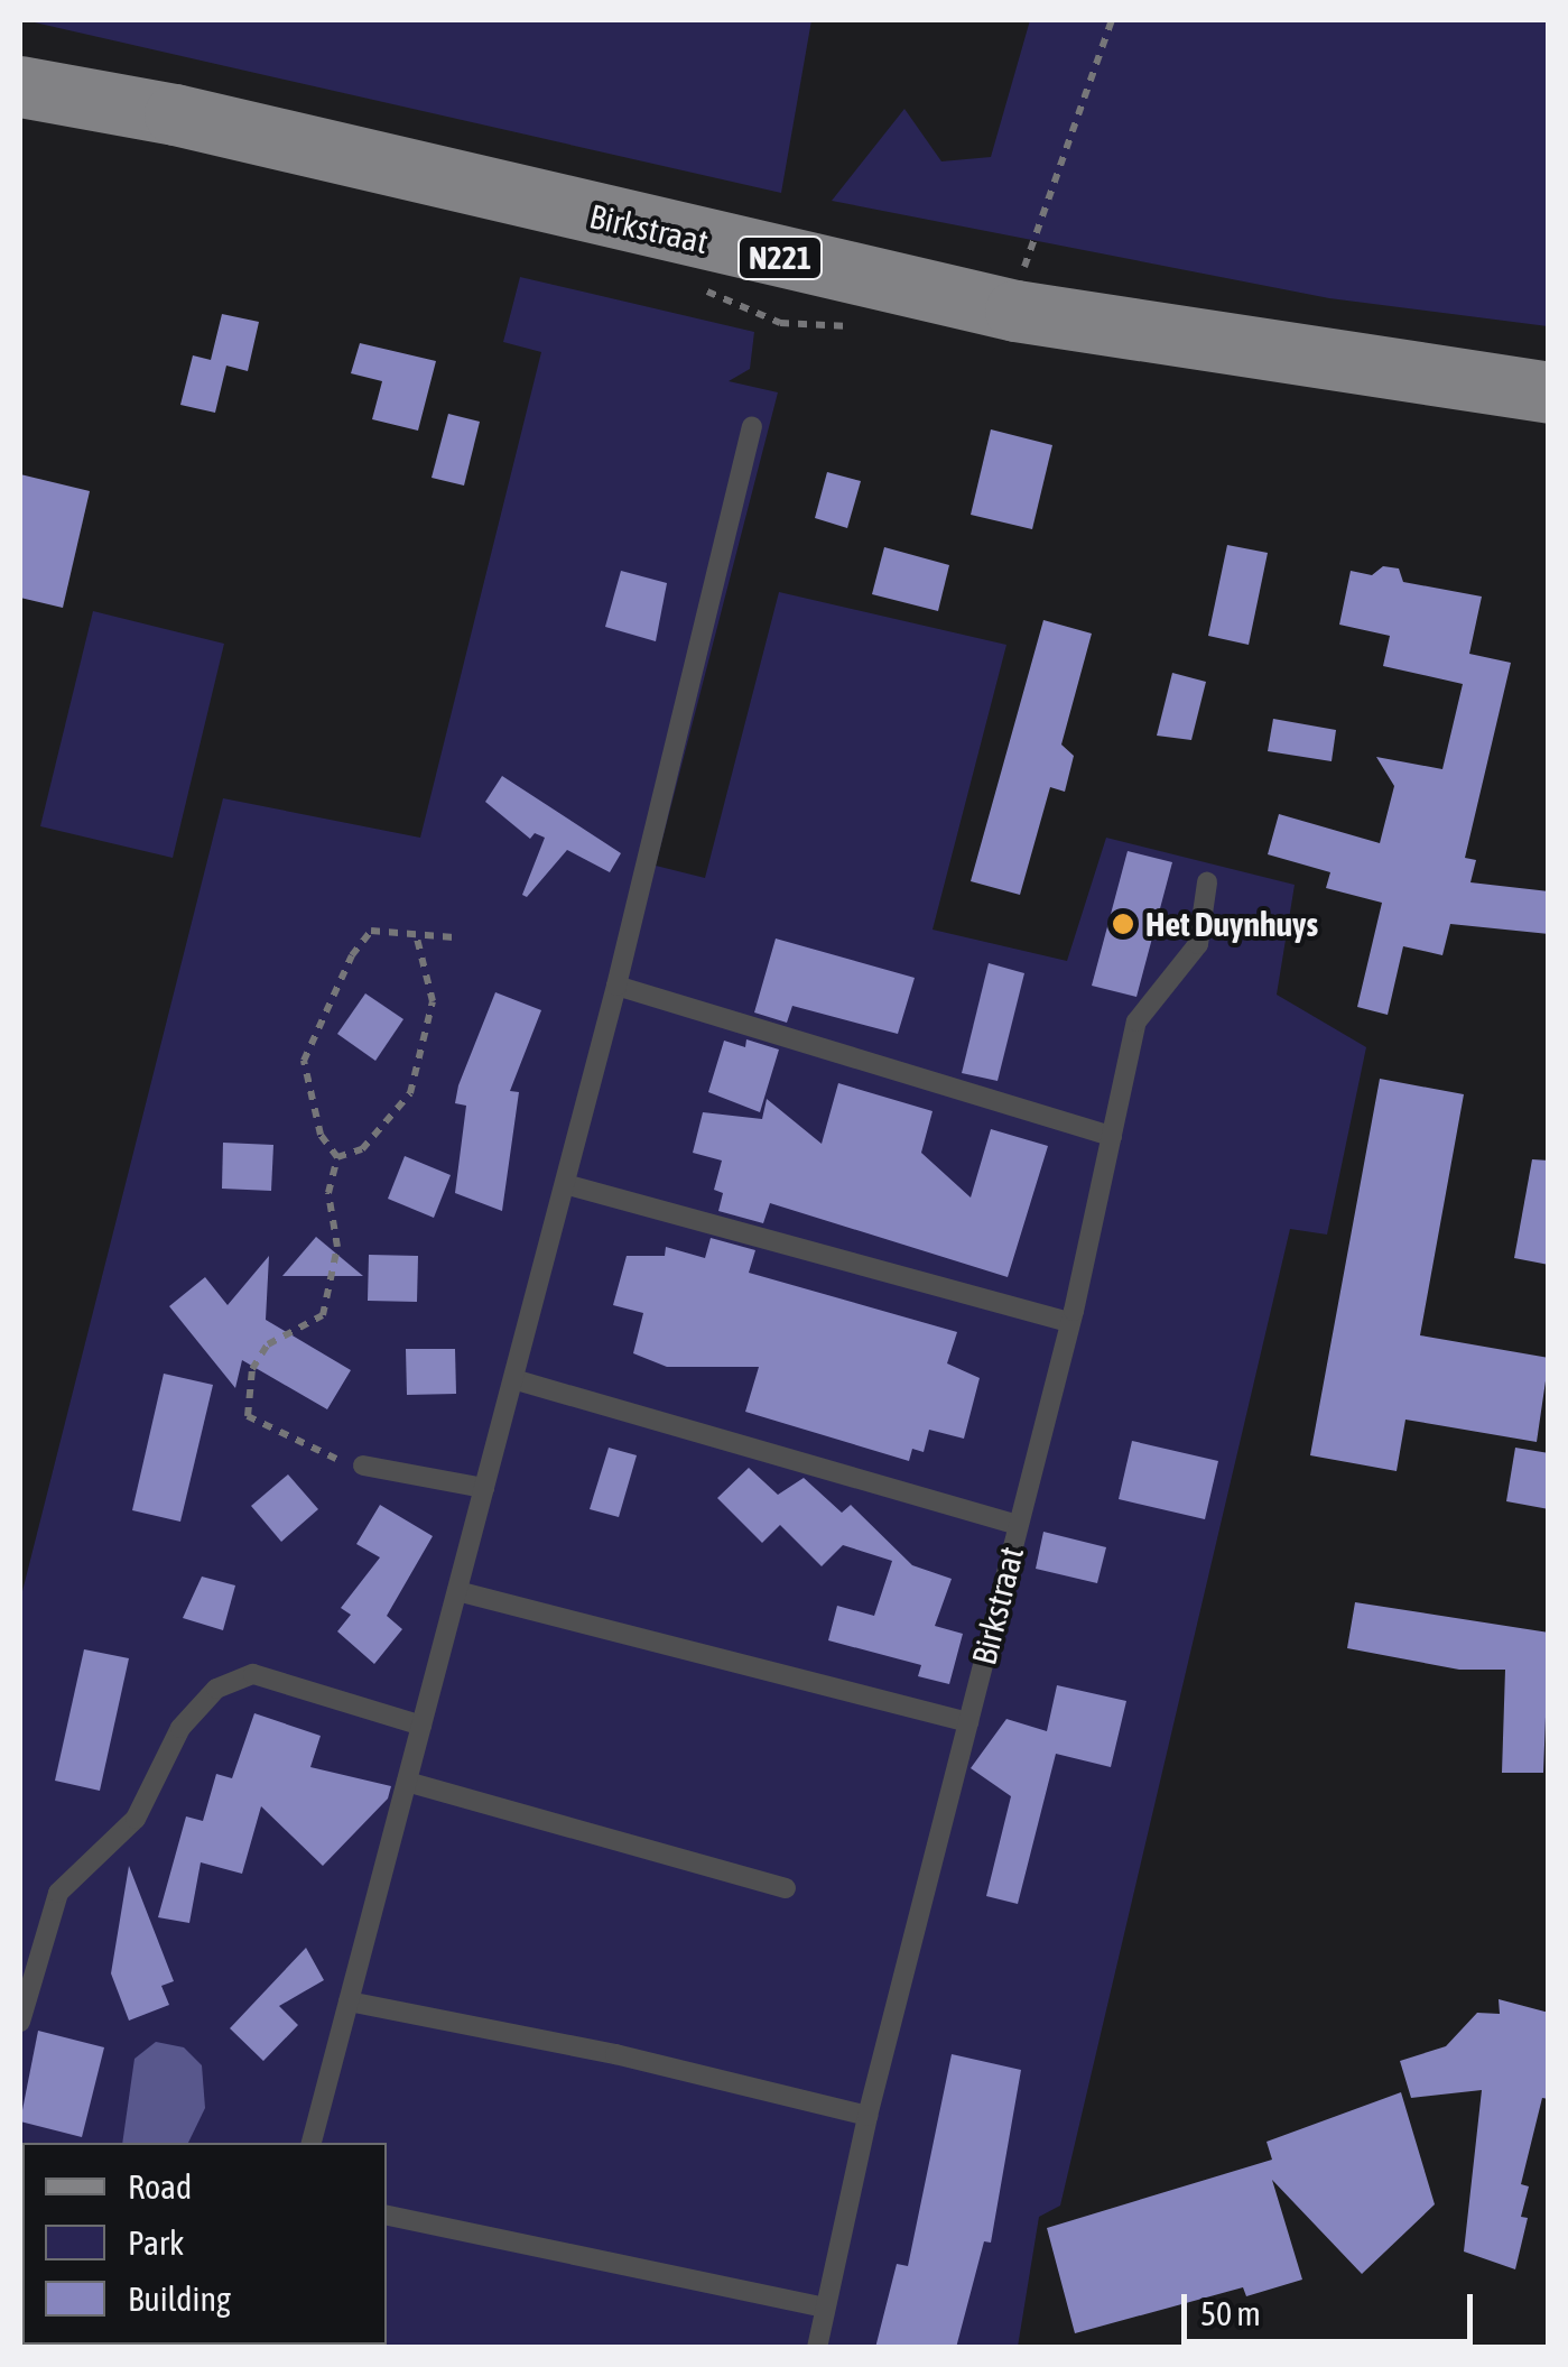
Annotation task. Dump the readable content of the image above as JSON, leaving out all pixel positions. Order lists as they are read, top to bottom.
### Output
{
  "streets": {
    "main road": ["Birkstraat", "N221"]
  },
  "places": ["Het Duynhuys"],
  "legend": ["Road", "Park", "Building"],
  "scale_bar": "50 m"
}
